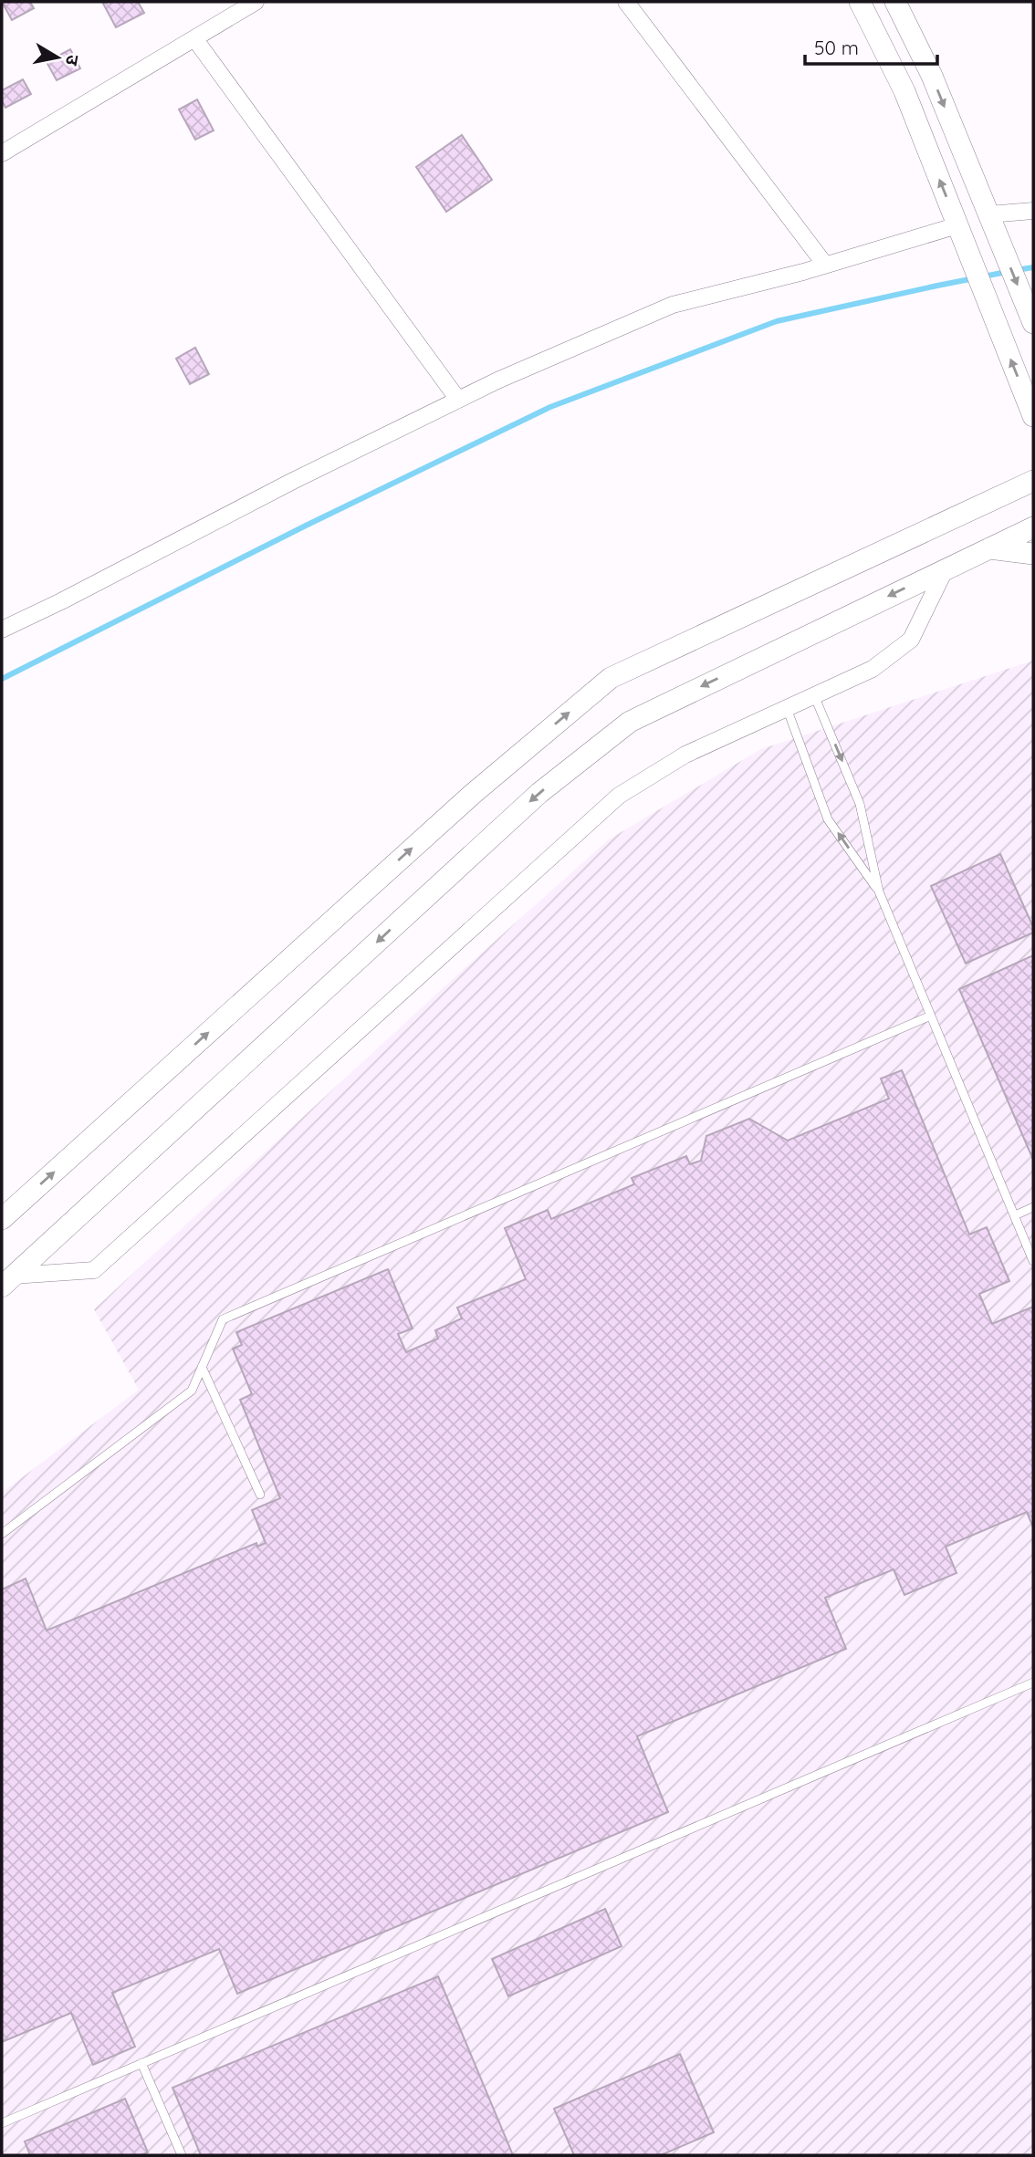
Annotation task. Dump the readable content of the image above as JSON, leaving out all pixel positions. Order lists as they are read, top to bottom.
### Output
{
  "scale_bar": "50 m",
  "north": "right"
}
